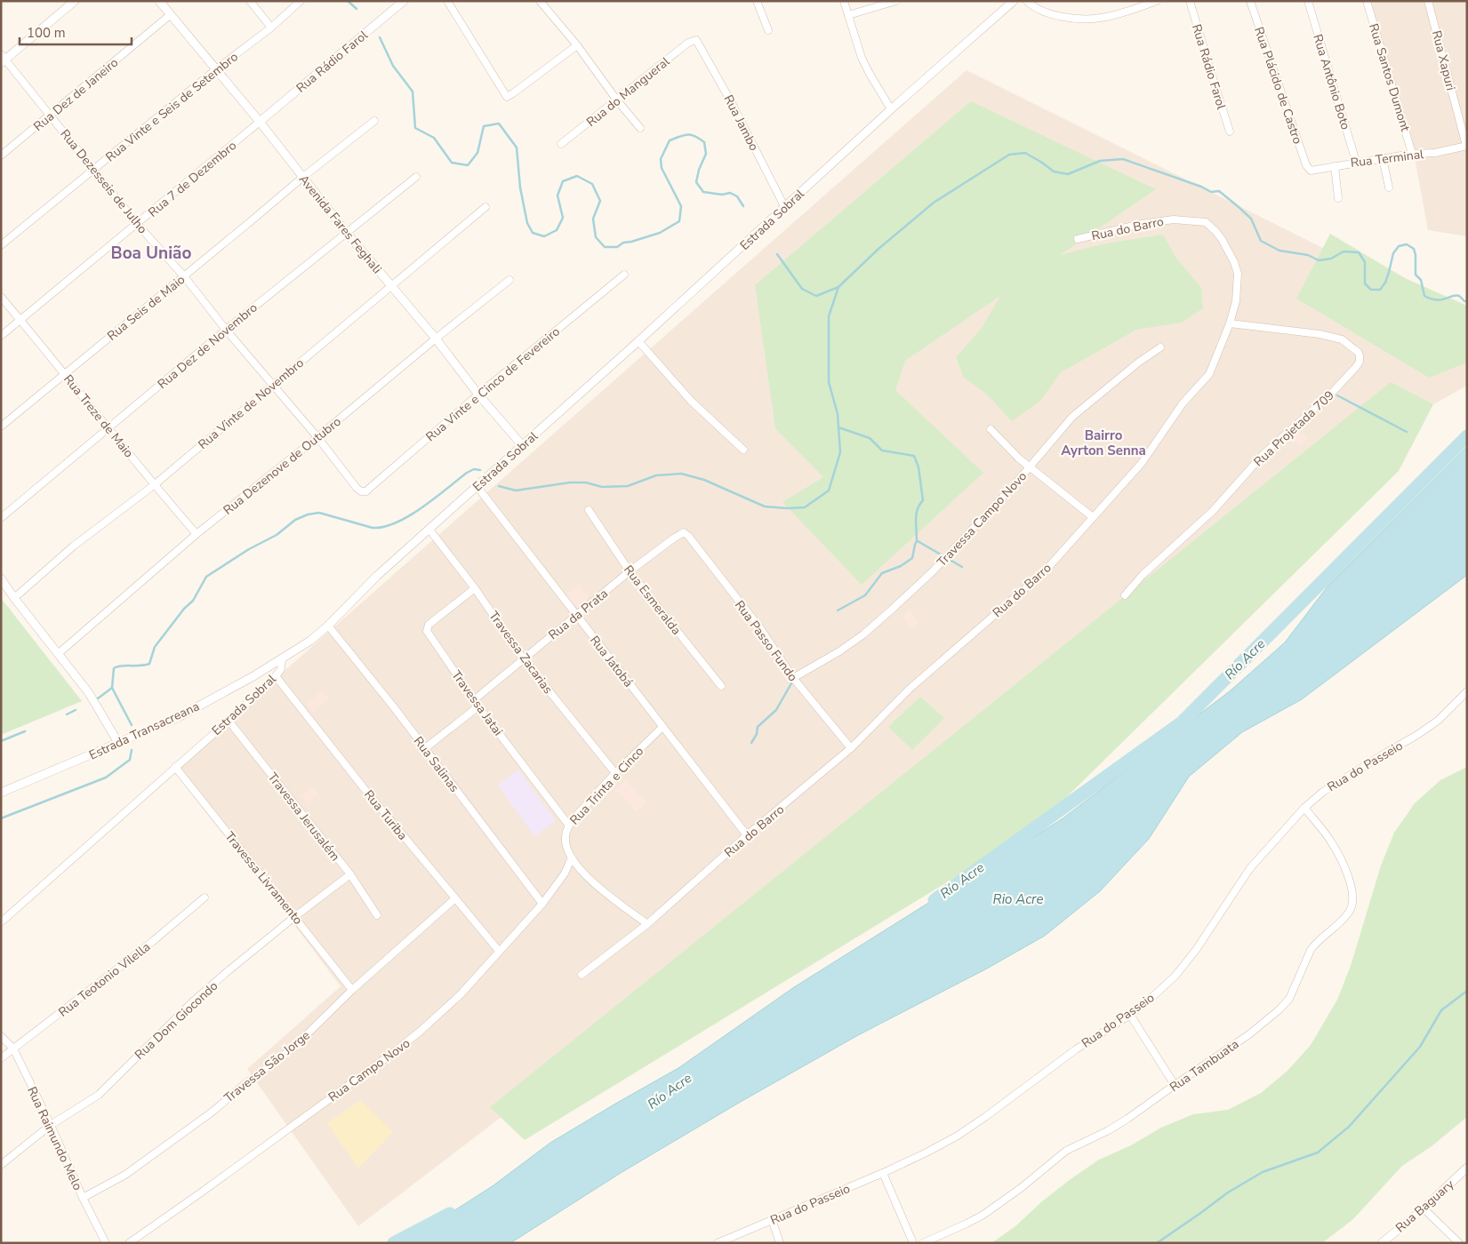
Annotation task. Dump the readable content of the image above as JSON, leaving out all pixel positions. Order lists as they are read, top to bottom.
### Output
{
  "streets": {
    "street": [
      "Rua Xapuri",
      "Rua Rádio Farol",
      "Rua Santos Dumont",
      "Rua Antônio Boto",
      "Rua Plácido de Castro",
      "Rua do Mangueral",
      "Rua Dez de Janeiro",
      "Rua Vinte e Seis de Setembro",
      "Rua Jambo",
      "Rua Terminal",
      "Rua 7 de Dezembro",
      "Rua Dezesseis de Julho",
      "Estrada Sobral",
      "Avenida Fares Feghali",
      "Rua do Barro",
      "Rua Seis de Maio",
      "Rua Dez de Novembro",
      "Rua Vinte e Cinco de Fevereiro",
      "Rua Vinte de Novembro",
      "Rua Treze de Maio",
      "Rua Projetada 709",
      "Rua Dezenove de Outubro",
      "Travessa Campo Novo",
      "Rua Esmeralda",
      "Rua da Prata",
      "Rua Passo Fundo",
      "Travessa Zacarias",
      "Rua Jatobá",
      "Travessa Jatai",
      "Estrada Transacreana",
      "Rua Salinas",
      "Rua do Passeio",
      "Rua Trinta e Cinco",
      "Rua Turiba",
      "Travessa Jerusalém",
      "Travessa Livramento",
      "Rua Teotonio Vilella",
      "Rua Dom Giocondo",
      "Rua Tambuata",
      "Travessa São Jorge",
      "Rua Campo Novo",
      "Rua Raimundo Melo",
      "Rua Baguary"
    ]
  },
  "crossings": [
    ["Rua Xapuri", "Rua Terminal"],
    ["Rua Rádio Farol", "Rua 7 de Dezembro"],
    ["Rua Rádio Farol", "Avenida Fares Feghali"],
    ["Rua Santos Dumont", "Rua Terminal"],
    ["Rua Antônio Boto", "Rua Terminal"],
    ["Rua Plácido de Castro", "Rua Terminal"],
    ["Rua do Mangueral", "Rua Jambo"],
    ["Rua Dez de Janeiro", "Rua Dezesseis de Julho"],
    ["Rua Dez de Janeiro", "Avenida Fares Feghali"],
    ["Rua Vinte e Seis de Setembro", "Rua Dezesseis de Julho"],
    ["Rua Vinte e Seis de Setembro", "Avenida Fares Feghali"],
    ["Rua Jambo", "Estrada Sobral"],
    ["Rua 7 de Dezembro", "Rua Dezesseis de Julho"],
    ["Rua 7 de Dezembro", "Avenida Fares Feghali"],
    ["Rua 7 de Dezembro", "Rua Treze de Maio"],
    ["Rua Dezesseis de Julho", "Rua Seis de Maio"],
    ["Rua Dezesseis de Julho", "Rua Dez de Novembro"],
    ["Rua Dezesseis de Julho", "Rua Vinte e Cinco de Fevereiro"],
    ["Rua Dezesseis de Julho", "Rua Vinte de Novembro"],
    ["Rua Dezesseis de Julho", "Rua Dezenove de Outubro"],
    ["Estrada Sobral", "Avenida Fares Feghali"],
    ["Estrada Sobral", "Travessa Zacarias"],
    ["Estrada Sobral", "Rua Jatobá"],
    ["Estrada Sobral", "Estrada Transacreana"],
    ["Estrada Sobral", "Rua Salinas"],
    ["Estrada Sobral", "Rua Turiba"],
    ["Estrada Sobral", "Travessa Jerusalém"],
    ["Estrada Sobral", "Travessa Livramento"],
    ["Avenida Fares Feghali", "Rua Seis de Maio"],
    ["Avenida Fares Feghali", "Rua Dez de Novembro"],
    ["Avenida Fares Feghali", "Rua Vinte e Cinco de Fevereiro"],
    ["Avenida Fares Feghali", "Rua Vinte de Novembro"],
    ["Avenida Fares Feghali", "Rua Dezenove de Outubro"],
    ["Rua do Barro", "Rua Projetada 709"],
    ["Rua do Barro", "Rua Passo Fundo"],
    ["Rua do Barro", "Rua Jatobá"],
    ["Rua Seis de Maio", "Rua Treze de Maio"],
    ["Rua Dez de Novembro", "Rua Treze de Maio"],
    ["Rua Vinte de Novembro", "Rua Treze de Maio"],
    ["Rua Treze de Maio", "Rua Dezenove de Outubro"],
    ["Travessa Campo Novo", "Rua Passo Fundo"],
    ["Rua Esmeralda", "Rua da Prata"],
    ["Rua da Prata", "Rua Passo Fundo"],
    ["Rua da Prata", "Travessa Zacarias"],
    ["Rua da Prata", "Rua Jatobá"],
    ["Rua da Prata", "Travessa Jatai"],
    ["Travessa Zacarias", "Travessa Jatai"],
    ["Travessa Zacarias", "Rua Trinta e Cinco"],
    ["Rua Jatobá", "Rua Trinta e Cinco"],
    ["Travessa Jatai", "Rua Trinta e Cinco"],
    ["Rua Salinas", "Rua Campo Novo"],
    ["Rua do Passeio", "Rua Tambuata"],
    ["Rua Trinta e Cinco", "Rua Campo Novo"],
    ["Rua Turiba", "Travessa São Jorge"],
    ["Rua Turiba", "Rua Campo Novo"],
    ["Travessa Jerusalém", "Rua Dom Giocondo"],
    ["Travessa Livramento", "Rua Dom Giocondo"],
    ["Travessa Livramento", "Travessa São Jorge"],
    ["Rua Teotonio Vilella", "Rua Raimundo Melo"],
    ["Rua Dom Giocondo", "Rua Raimundo Melo"],
    ["Travessa São Jorge", "Rua Raimundo Melo"]
  ],
  "districts": ["Boa União", "Bairro Ayrton Senna"],
  "water": ["Río Acre", "Rio Acre"],
  "scale_bar": "100 m"
}
